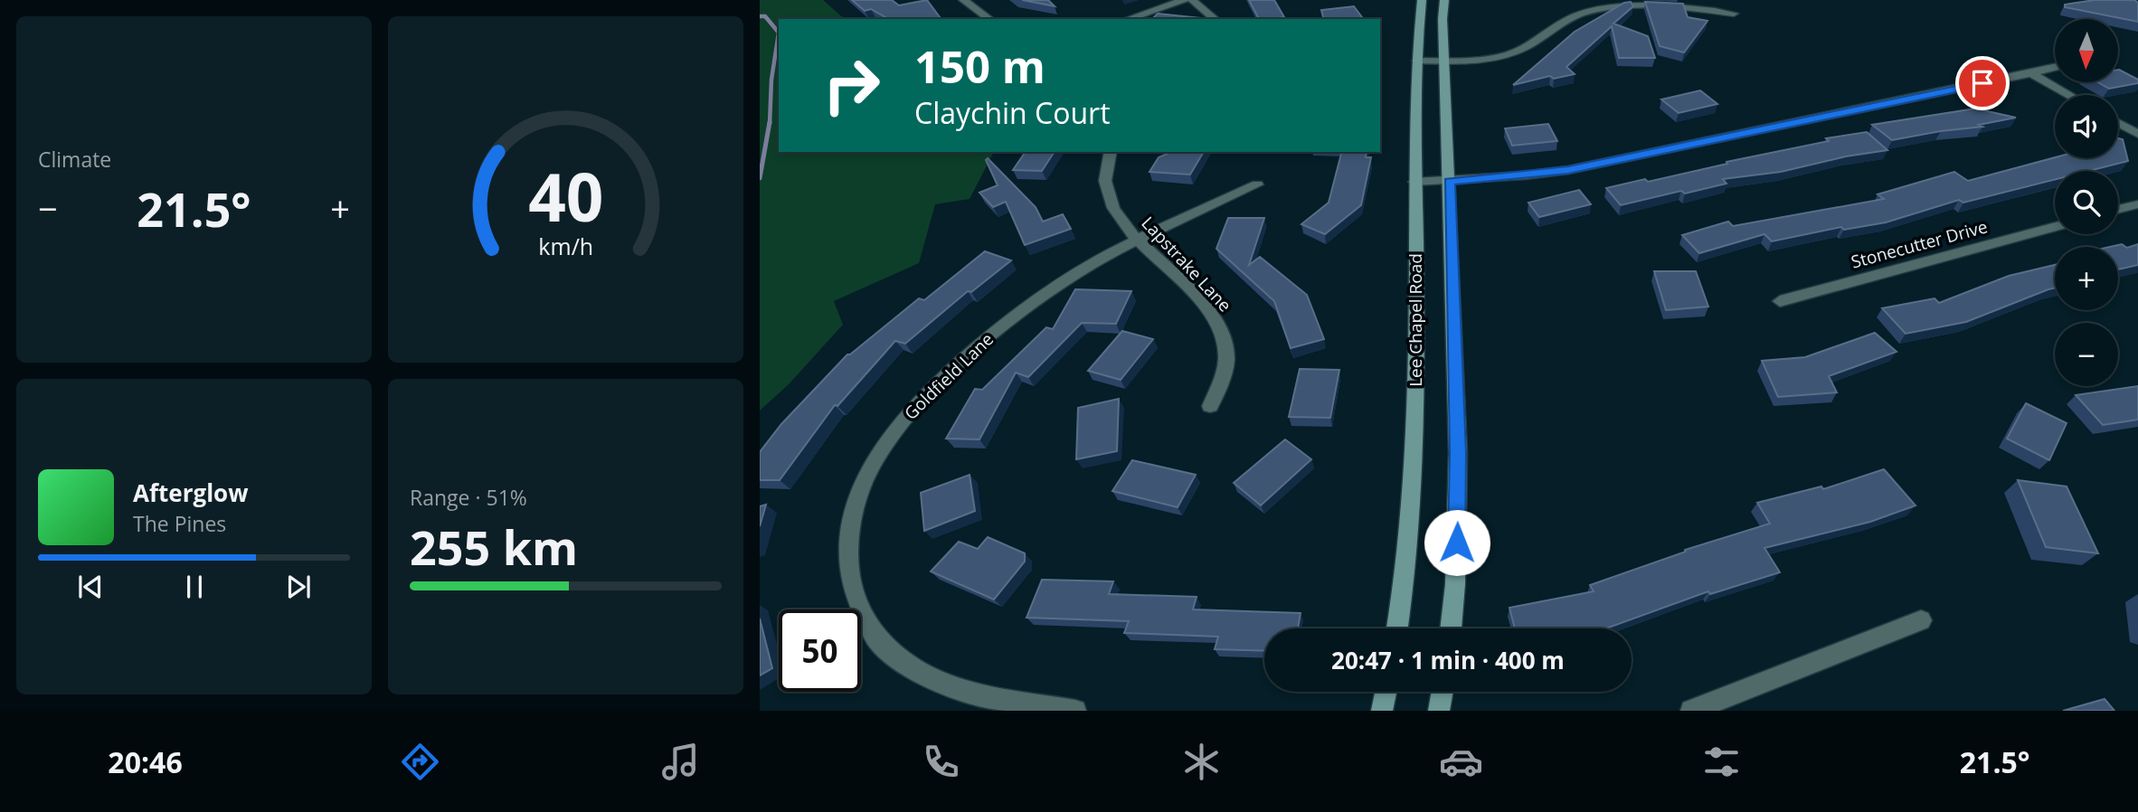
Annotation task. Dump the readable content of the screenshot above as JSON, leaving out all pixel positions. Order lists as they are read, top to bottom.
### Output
{
  "streets": {
    "main road": ["Lee Chapel Road"],
    "street": ["Stonecutter Drive", "Lapstrake Lane", "Goldfield Lane"]
  },
  "crossings": [
    ["Lapstrake Lane", "Goldfield Lane"]
  ],
  "north": "bottom",
  "page": {
    "tile": [
      "Climate",
      ["Range · 51%", "255 km"]
    ],
    "map_buttons": ["+", "−"],
    "turn": ["150 m", "Claychin Court"],
    "heat": ["−", "21.5°", "+"],
    "song": ["Afterglow", "The Pines"],
    "limit": "50",
    "trip": "20:47 · 1 min · 400 m",
    "tabs": ["20:46", "21.5°"],
    "gauge": ["40", "km/h"]
  }
}
